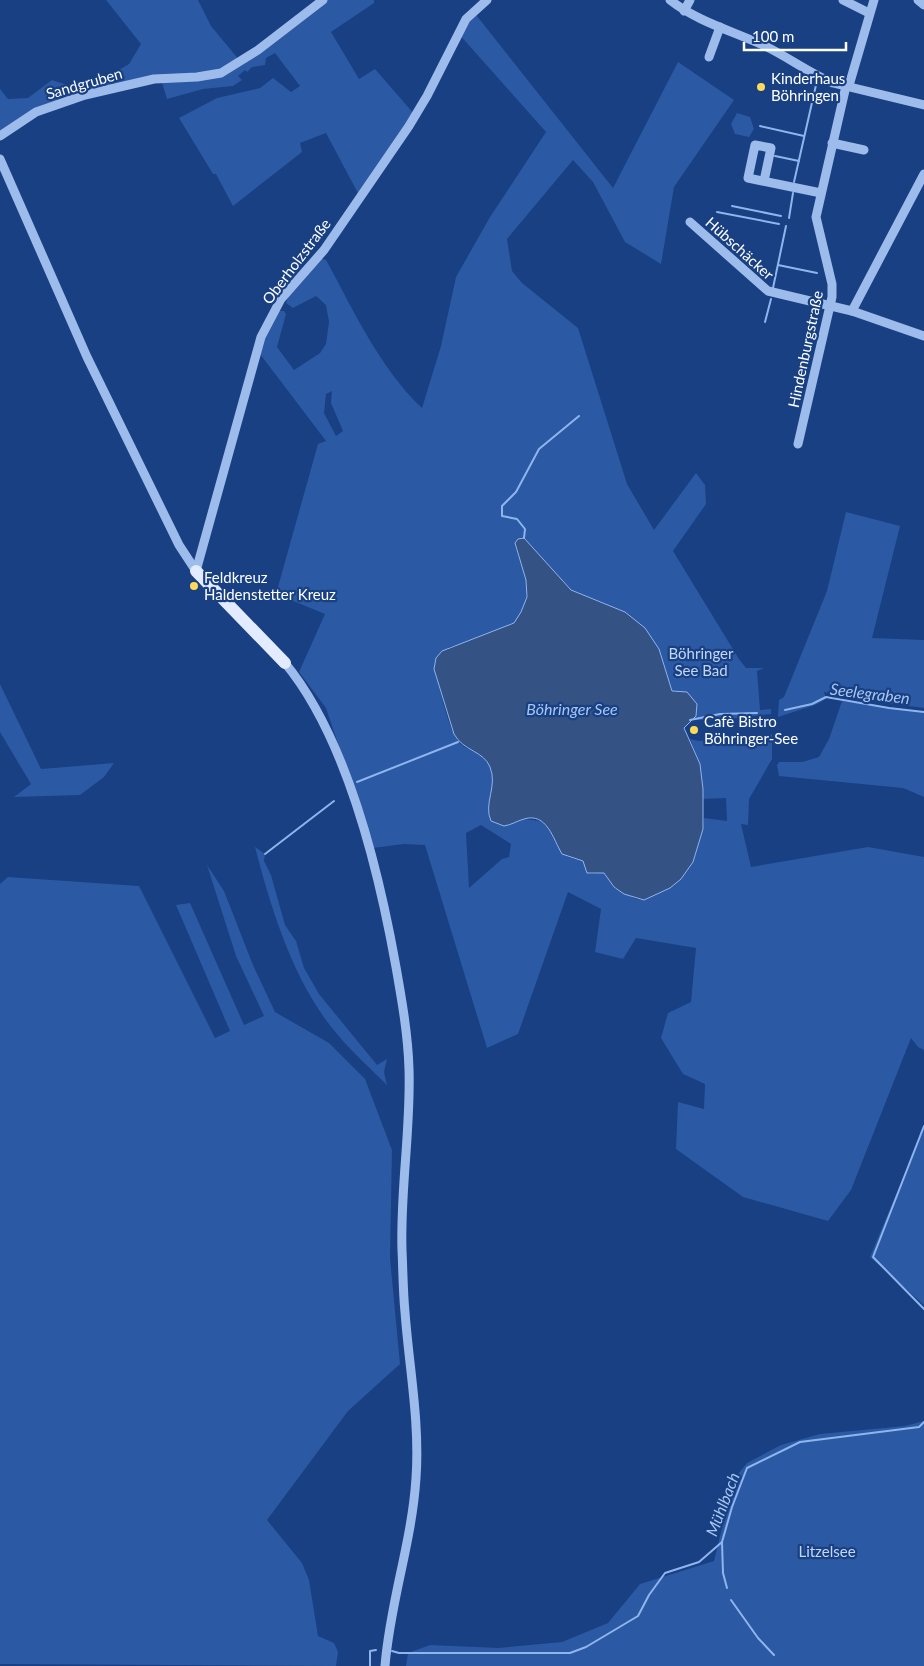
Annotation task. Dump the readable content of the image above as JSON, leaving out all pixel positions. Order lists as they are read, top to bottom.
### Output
{
  "streets": {
    "street": [
      "Sandgruben",
      "Hübschäcker",
      "Oberholzstraße",
      "Hindenburgstraße"
    ]
  },
  "crossings": [
    ["Hübschäcker", "Hindenburgstraße"]
  ],
  "water": ["Seelegraben", "Böhringer See", "Mühlbach"],
  "parks": ["Böhringer See Bad", "Litzelsee"],
  "places": ["Kinderhaus Böhringen", "Feldkreuz Haldenstetter Kreuz", "Cafè Bistro Böhringer-See"],
  "scale_bar": "100 m"
}
